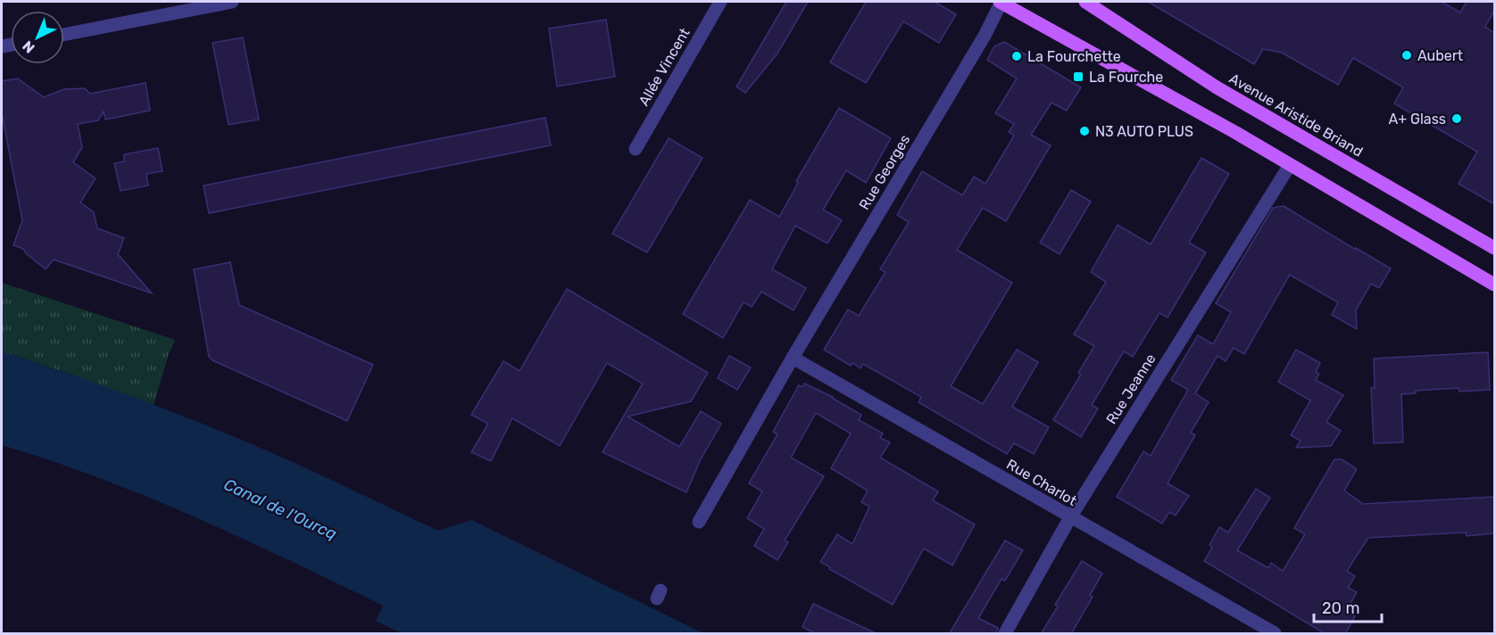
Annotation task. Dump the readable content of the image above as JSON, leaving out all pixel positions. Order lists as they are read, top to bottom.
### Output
{
  "streets": {
    "main road": ["Avenue Aristide Briand"],
    "street": [
      "Allée Vincent",
      "Rue Georges",
      "Rue Jeanne",
      "Rue Charlot"
    ]
  },
  "crossings": [
    ["Rue Georges", "Rue Charlot"],
    ["Rue Jeanne", "Rue Charlot"]
  ],
  "water": ["Canal de l'Ourcq"],
  "places": {
    "other": [
      "Aubert",
      "La Fourchette",
      "A+ Glass",
      "N3 AUTO PLUS"
    ],
    "transit": ["La Fourche"]
  },
  "scale_bar": "20 m",
  "north": "bottom left"
}
